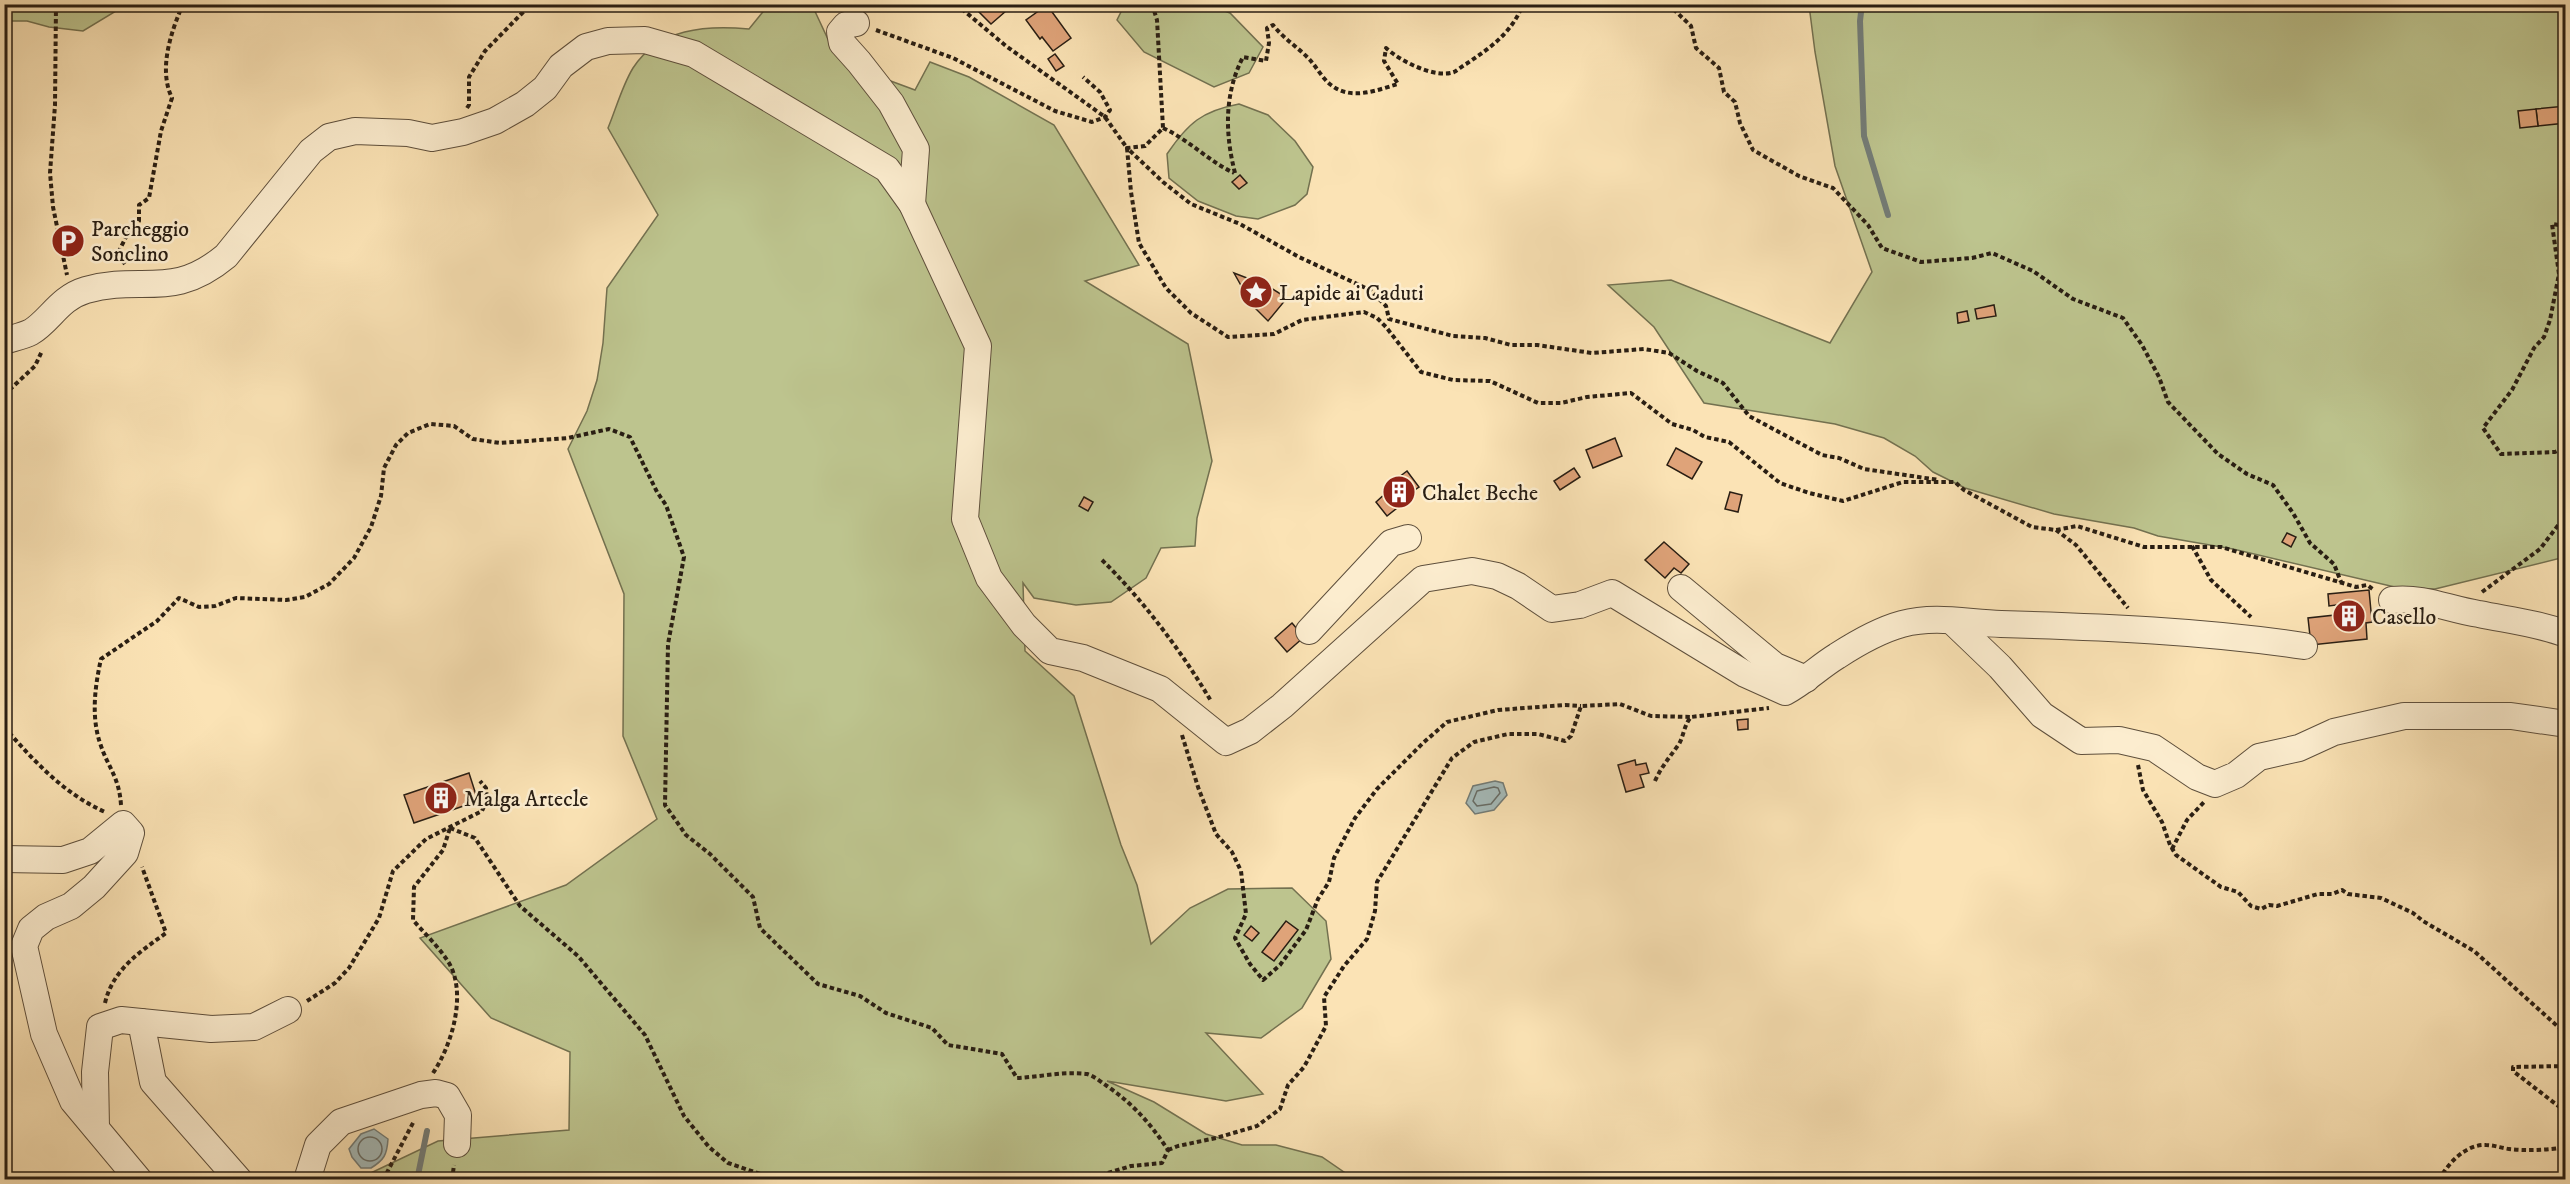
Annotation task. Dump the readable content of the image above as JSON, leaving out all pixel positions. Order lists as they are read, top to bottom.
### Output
{
  "places": {
    "parking": ["Parcheggio Sonclino"],
    "place": ["Lapide ai Caduti"],
    "building": ["Chalet Beche", "Casello", "Malga Artecle"]
  }
}
